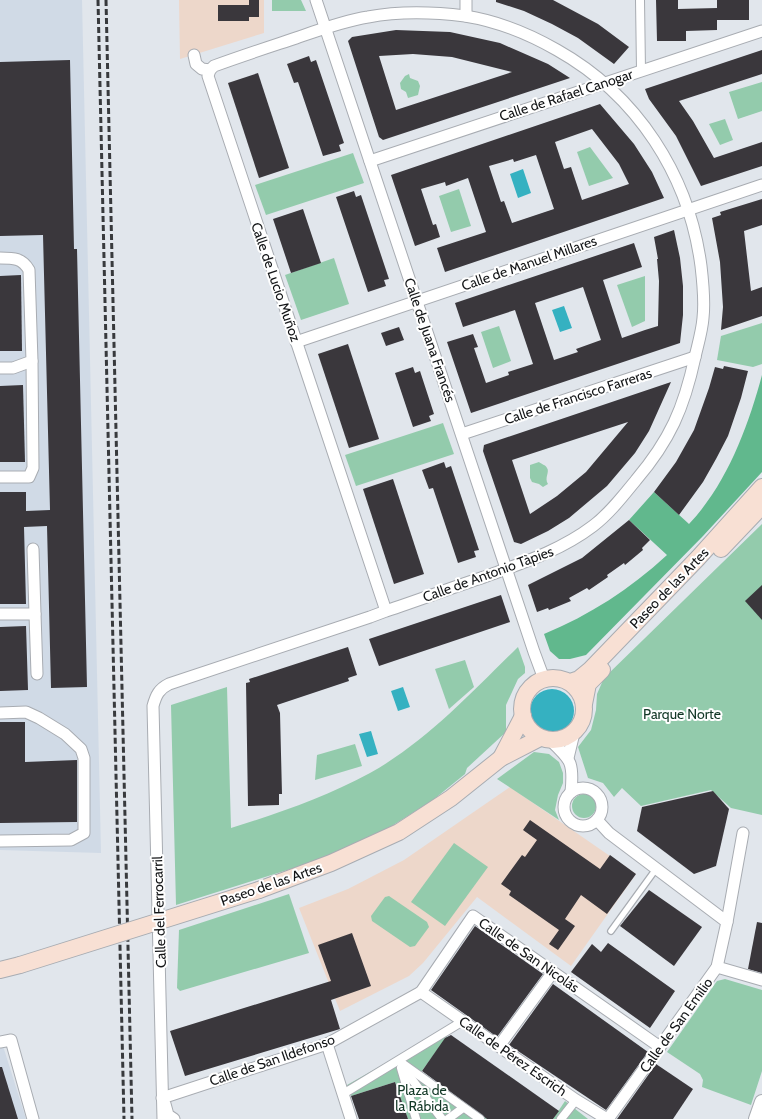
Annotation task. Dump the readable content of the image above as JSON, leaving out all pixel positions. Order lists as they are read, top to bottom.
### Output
{
  "streets": {
    "main road": ["Paseo de las Artes"],
    "street": [
      "Calle de Rafael Canogar",
      "Calle de Manuel Millares",
      "Calle de Lucio Muñoz",
      "Calle de Juana Francés",
      "Calle de Francisco Farreras",
      "Calle de Antonio Tàpies",
      "Calle del Ferrocarril",
      "Calle de San Nicolás",
      "Calle de San Emilio",
      "Calle de Pérez Escrich",
      "Calle de San Ildefonso"
    ]
  },
  "crossings": [
    ["Calle de Rafael Canogar", "Calle de Juana Francés"],
    ["Calle de Rafael Canogar", "Calle de Antonio Tàpies"],
    ["Calle de Manuel Millares", "Calle de Lucio Muñoz"],
    ["Calle de Manuel Millares", "Calle de Juana Francés"],
    ["Calle de Manuel Millares", "Calle de Antonio Tàpies"],
    ["Calle de Lucio Muñoz", "Calle de Antonio Tàpies"],
    ["Calle de Juana Francés", "Calle de Francisco Farreras"],
    ["Calle de Juana Francés", "Calle de Antonio Tàpies"],
    ["Calle de Juana Francés", "Paseo de las Artes"],
    ["Calle de Francisco Farreras", "Calle de Antonio Tàpies"],
    ["Calle de Antonio Tàpies", "Calle del Ferrocarril"],
    ["Calle del Ferrocarril", "Calle de San Ildefonso"],
    ["Calle de San Nicolás", "Calle de San Emilio"],
    ["Calle de San Nicolás", "Calle de Pérez Escrich"],
    ["Calle de San Nicolás", "Calle de San Ildefonso"],
    ["Calle de San Emilio", "Calle de Pérez Escrich"],
    ["Calle de Pérez Escrich", "Calle de San Ildefonso"]
  ],
  "parks": ["Parque Norte", "Plaza de la Rábida"]
}
